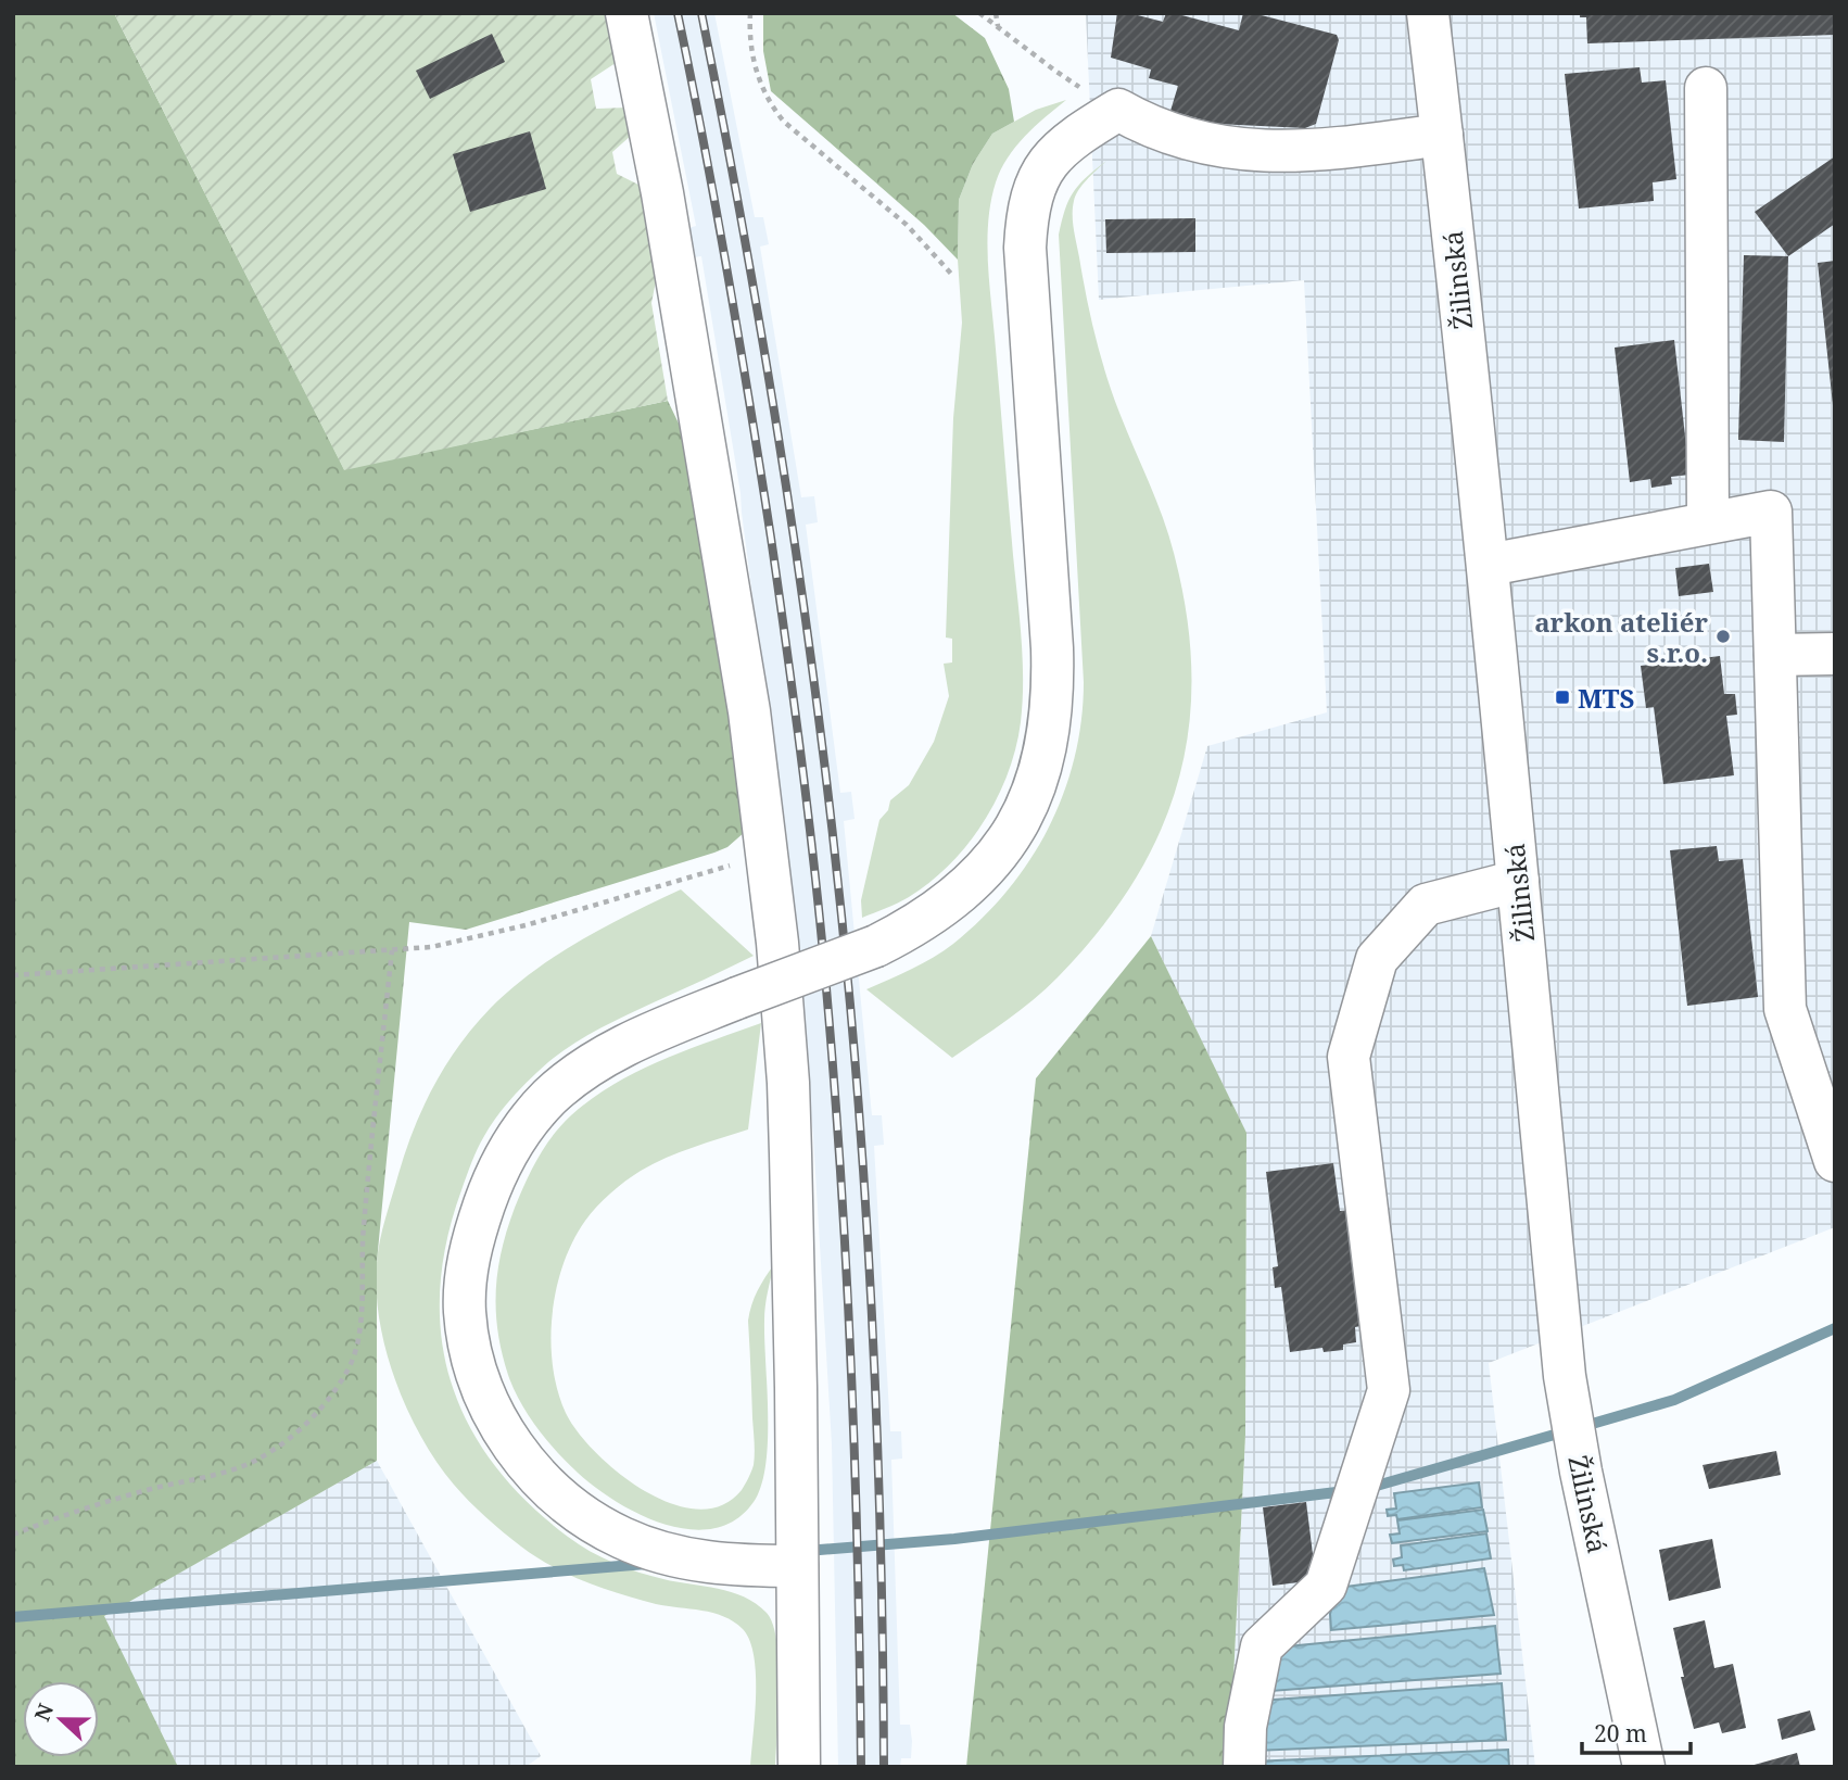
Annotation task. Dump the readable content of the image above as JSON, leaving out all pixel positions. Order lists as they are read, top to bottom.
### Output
{
  "streets": {
    "main road": ["Žilinská"]
  },
  "places": {
    "other": ["arkon ateliér s.r.o."],
    "transit": ["MTS"]
  },
  "scale_bar": "20 m",
  "north": "left"
}
